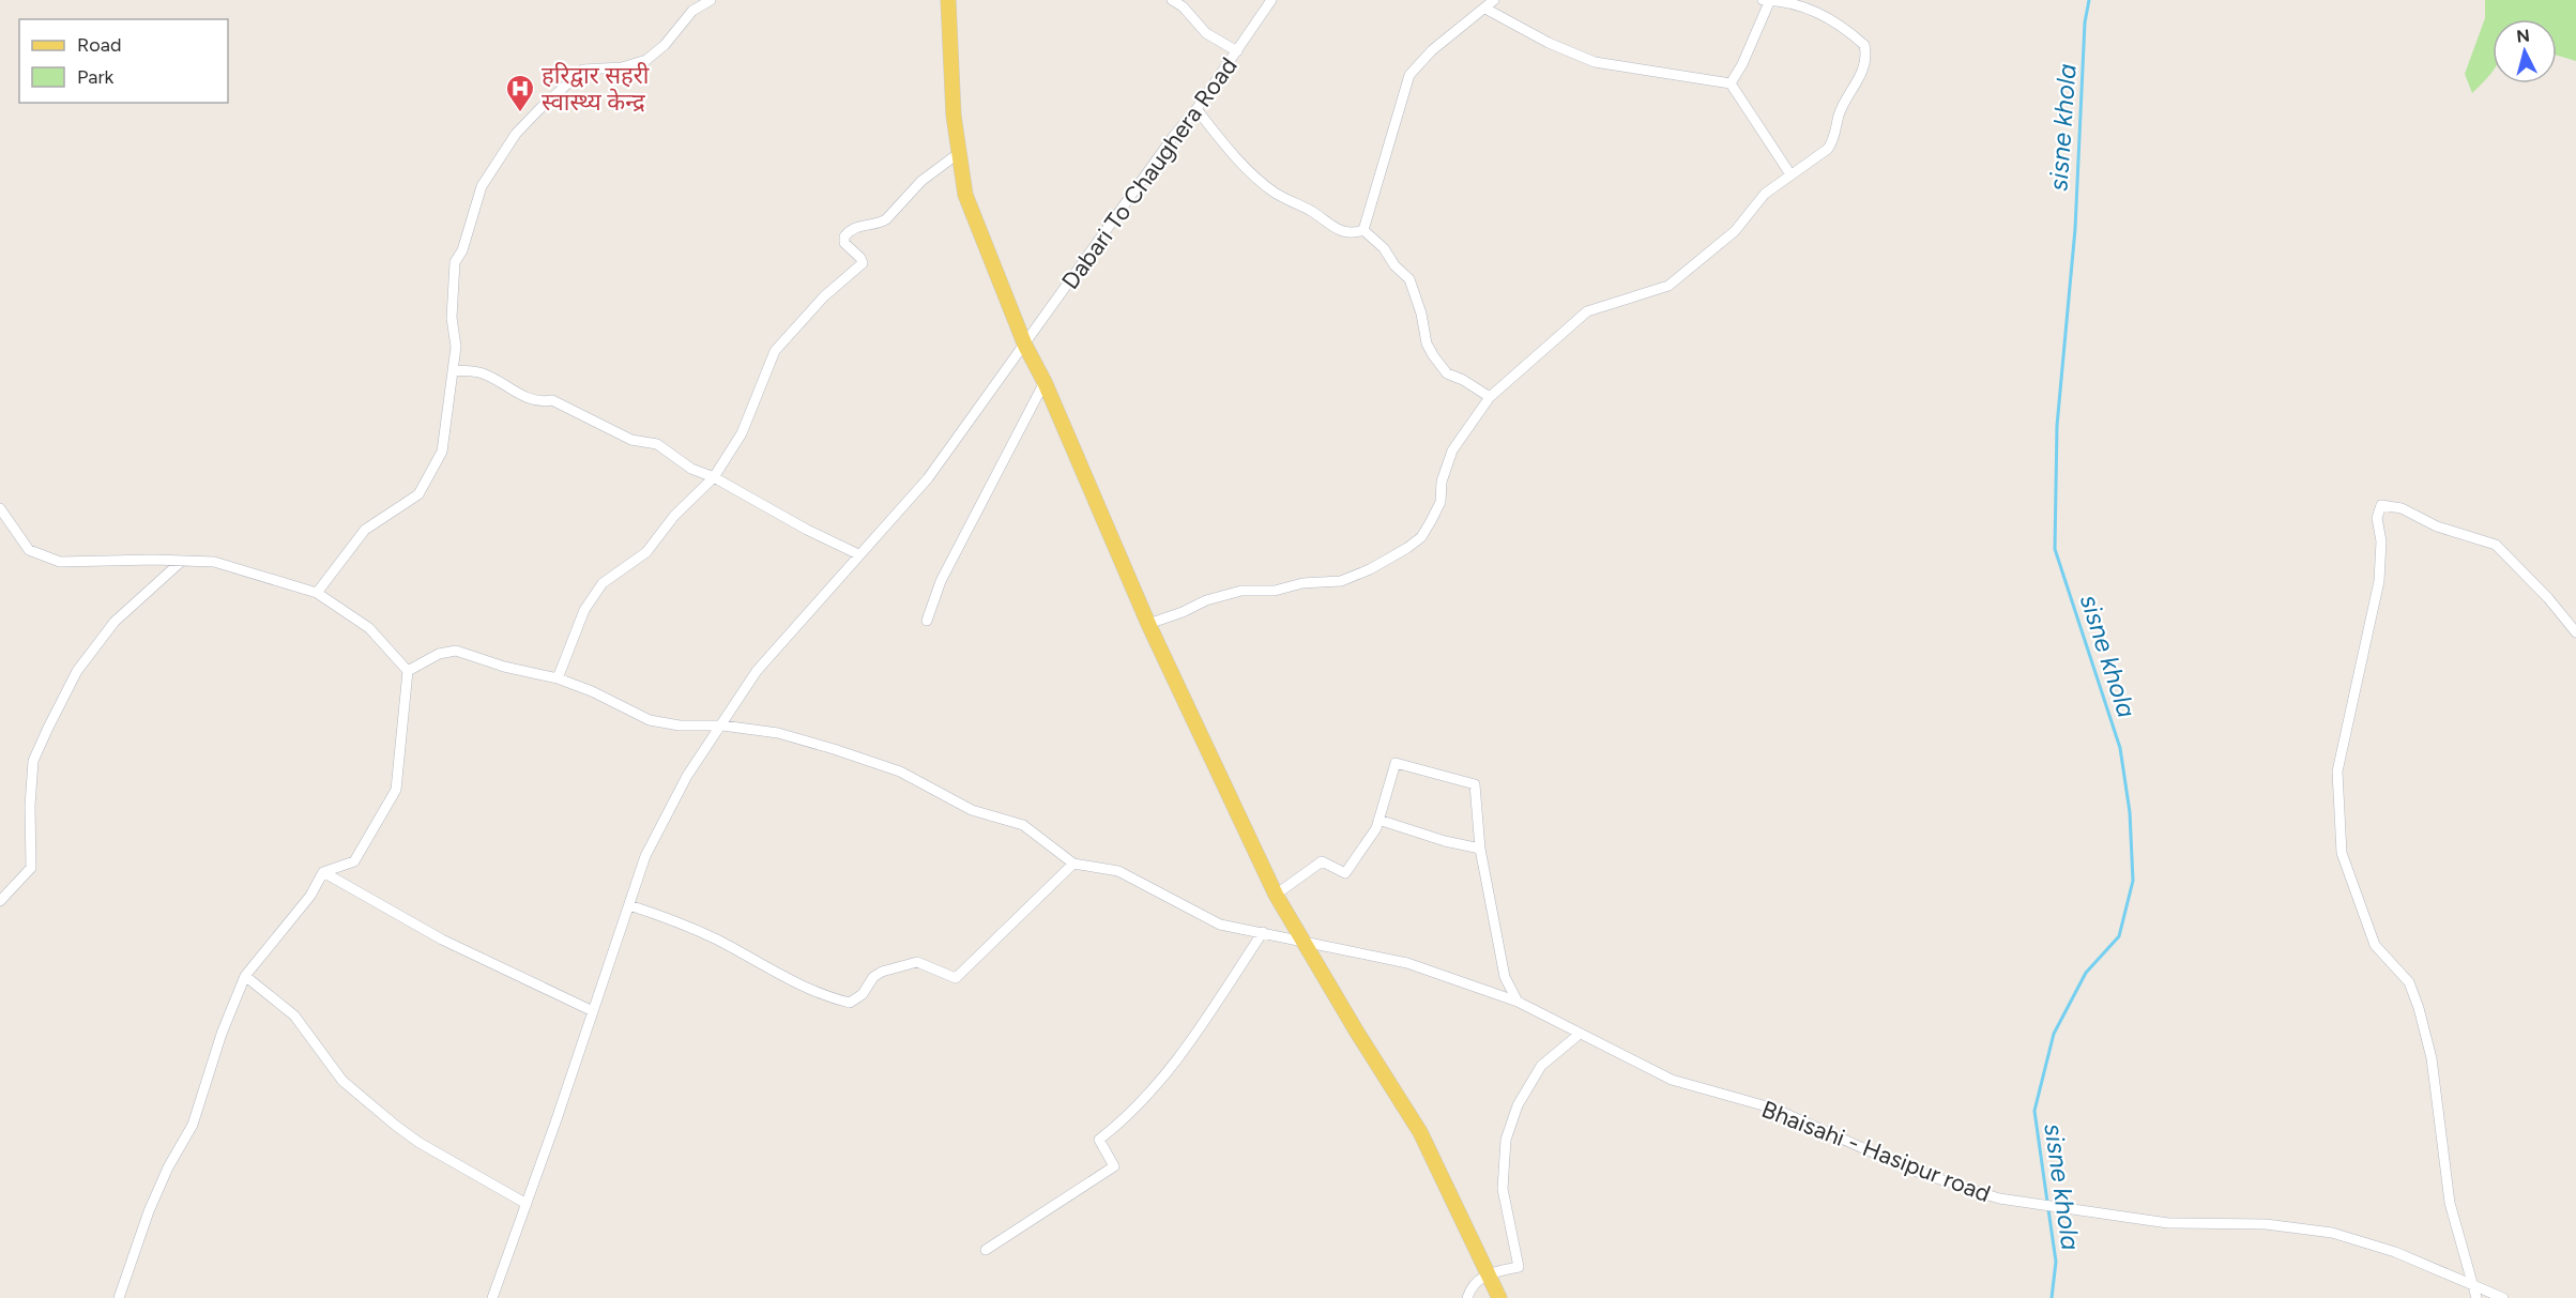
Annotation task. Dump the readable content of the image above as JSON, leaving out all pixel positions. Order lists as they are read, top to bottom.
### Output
{
  "streets": {
    "street": ["Dabari To Chaughera Road", "Bhaisahi - Hasipur road"]
  },
  "water": ["sisne khola"],
  "places": {
    "hospital": ["हरिद्वार सहरी स्वास्थ्य केन्द्र"]
  },
  "legend": ["Road", "Park"],
  "north": "top"
}
